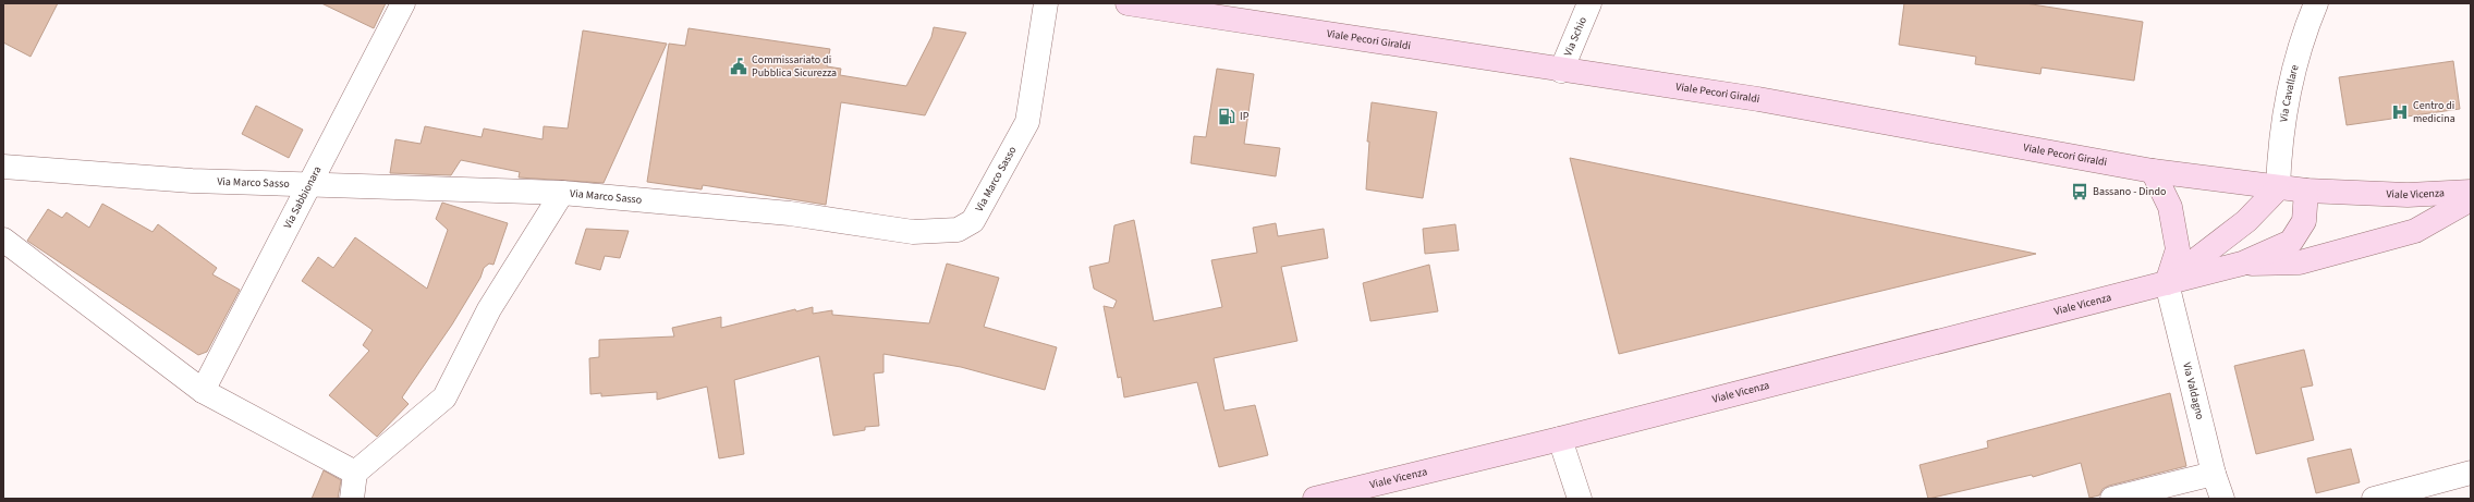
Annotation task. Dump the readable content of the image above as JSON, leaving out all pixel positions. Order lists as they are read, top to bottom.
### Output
{
  "streets": {
    "street": [
      "Via Schio",
      "Viale Pecori Giraldi",
      "Via Cavallare",
      "Via Marco Sasso",
      "Viale Vicenza",
      "Via Sabbionara",
      "Via Valdagno"
    ]
  },
  "crossings": [
    ["Via Schio", "Viale Pecori Giraldi"],
    ["Viale Pecori Giraldi", "Via Cavallare"],
    ["Viale Pecori Giraldi", "Viale Vicenza"],
    ["Via Marco Sasso", "Via Sabbionara"],
    ["Viale Vicenza", "Via Valdagno"]
  ],
  "places": {
    "public building": ["Commissariato di Pubblica Sicurezza"],
    "hospital": ["Centro di medicina"],
    "fuel station": ["IP"],
    "bus stop": ["Bassano - Dindo"]
  }
}
